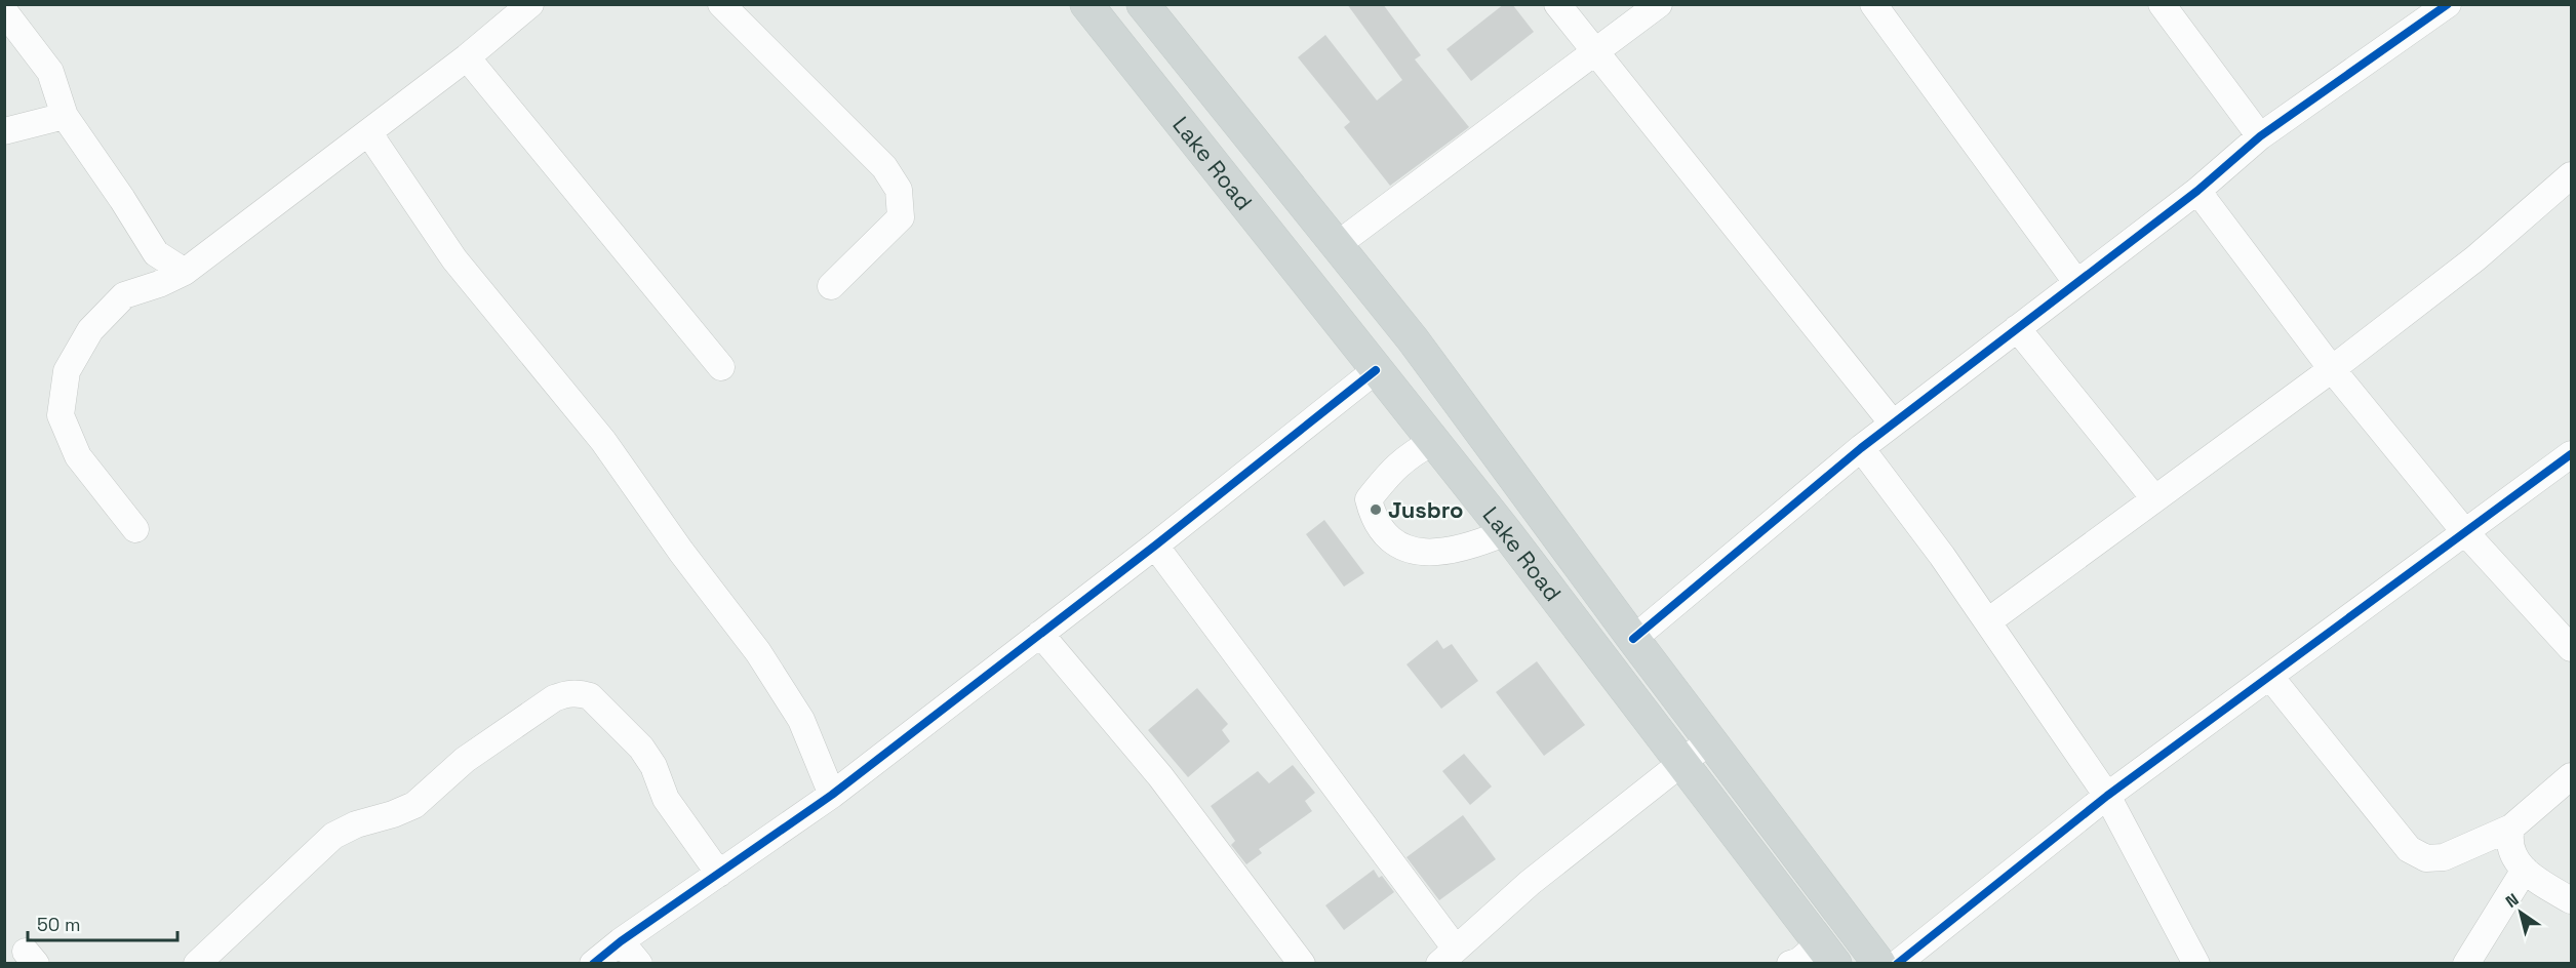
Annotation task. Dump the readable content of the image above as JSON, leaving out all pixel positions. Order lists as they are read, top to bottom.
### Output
{
  "streets": {
    "main road": ["Lake Road"]
  },
  "places": ["Jusbro"],
  "scale_bar": "50 m",
  "north": "top left"
}
